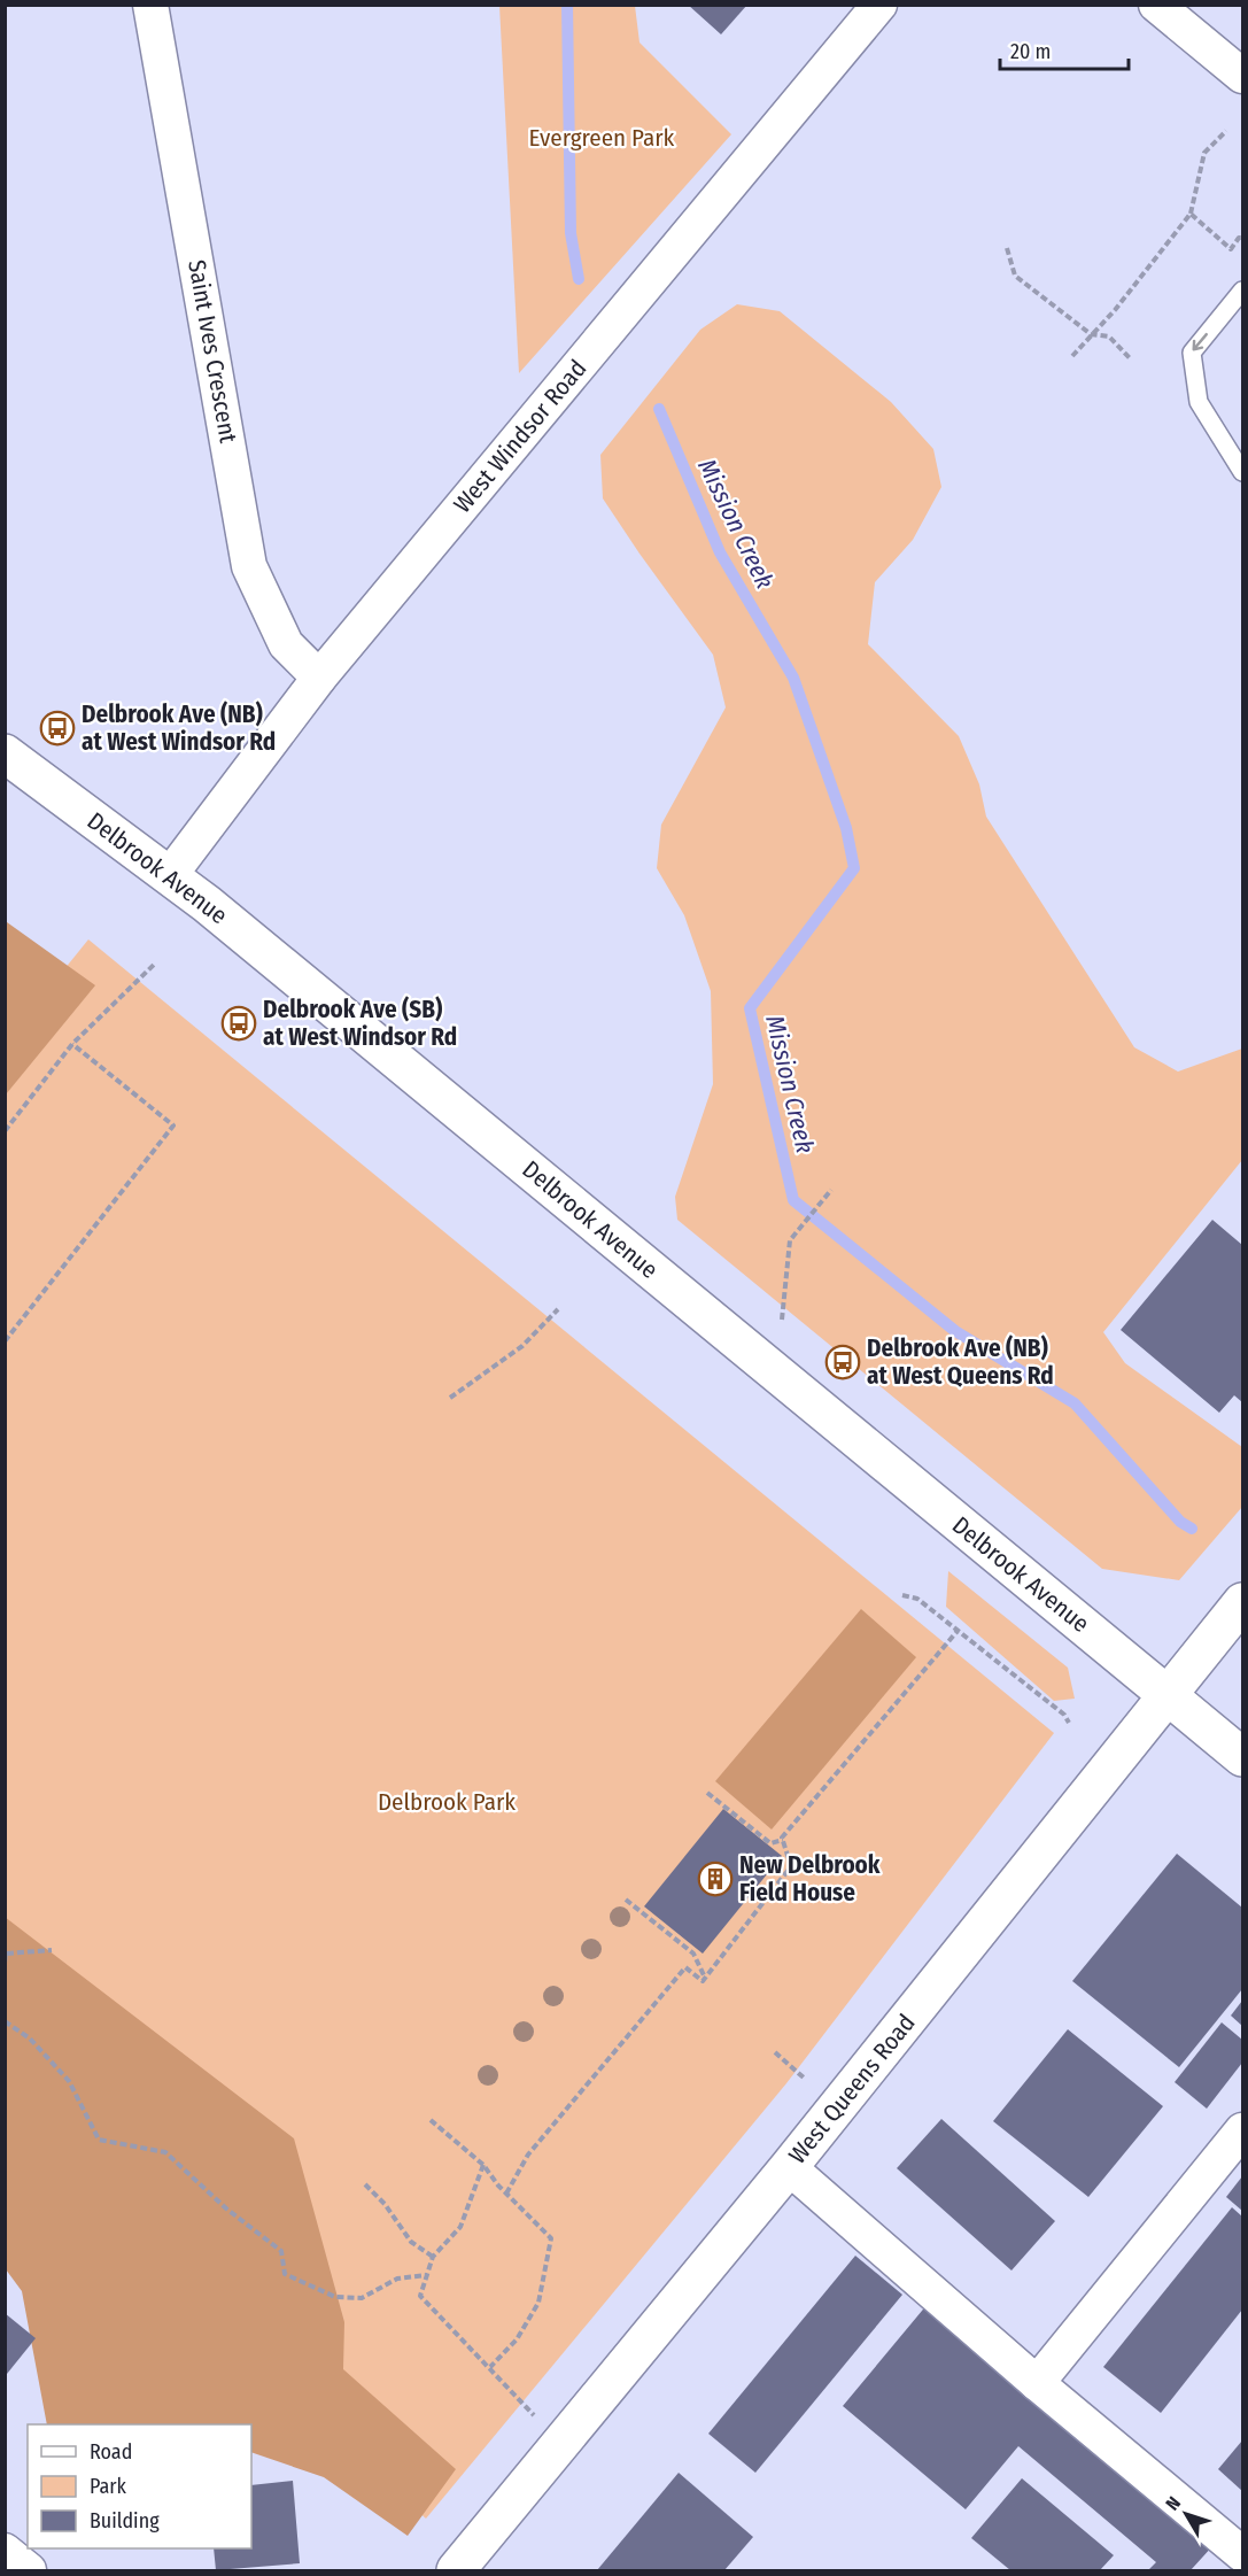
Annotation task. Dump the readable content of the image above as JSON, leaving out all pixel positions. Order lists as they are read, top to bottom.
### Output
{
  "streets": {
    "street": [
      "Saint Ives Crescent",
      "West Windsor Road",
      "Delbrook Avenue",
      "West Queens Road"
    ]
  },
  "crossings": [
    ["Saint Ives Crescent", "West Windsor Road"],
    ["West Windsor Road", "Delbrook Avenue"],
    ["Delbrook Avenue", "West Queens Road"]
  ],
  "water": ["Mission Creek"],
  "parks": ["Evergreen Park", "Delbrook Park"],
  "places": {
    "bus stop": ["Delbrook Ave (NB) at West Windsor Rd", "Delbrook Ave (SB) at West Windsor Rd", "Delbrook Ave (NB) at West Queens Rd"],
    "building": ["New Delbrook Field House"]
  },
  "legend": ["Road", "Park", "Building"],
  "scale_bar": "20 m",
  "north": "top left"
}
